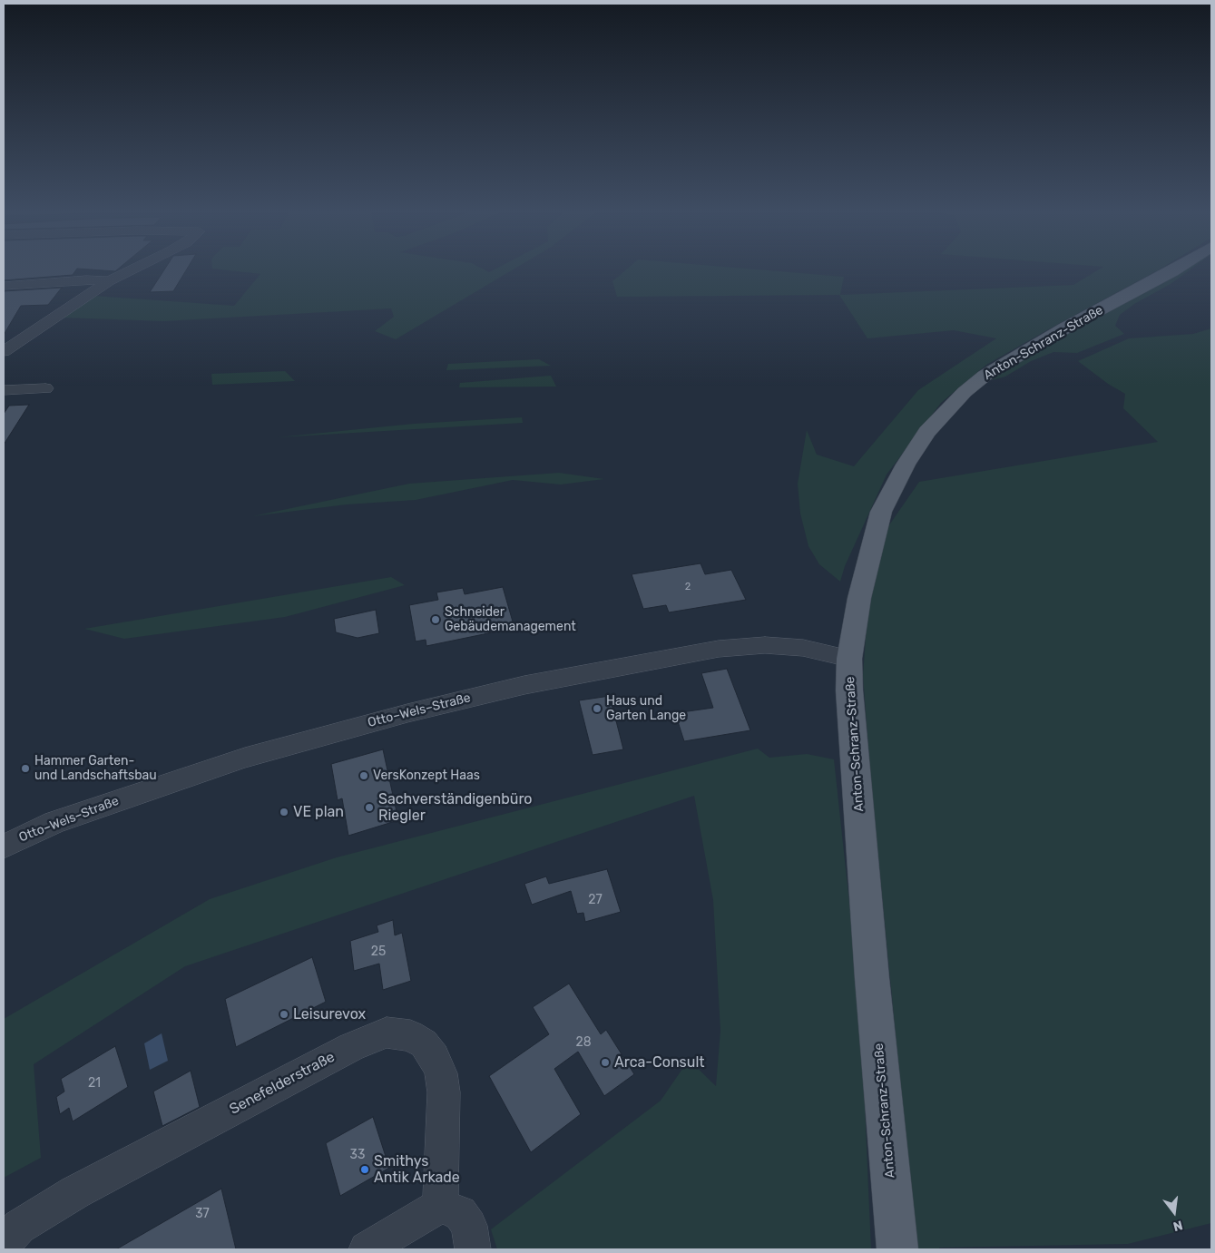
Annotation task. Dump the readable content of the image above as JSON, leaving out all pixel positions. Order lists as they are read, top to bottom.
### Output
{
  "streets": {
    "main road": ["Anton-Schranz-Straße"],
    "street": ["Otto–Wels–Straße", "Senefelderstraße"]
  },
  "crossings": [
    ["Anton-Schranz-Straße", "Otto–Wels–Straße"]
  ],
  "places": [
    "Schneider Gebäudemanagement",
    "Haus und Garten Lange",
    "Hammer Garten- und Landschaftsbau",
    "VersKonzept Haas",
    "Sachverständigenbüro Riegler",
    "VE plan",
    "Leisurevox",
    "Arca-Consult",
    "Smithys Antik Arkade"
  ],
  "house_numbers": [
    "2",
    "27",
    "25",
    "28",
    "21",
    "33",
    "37"
  ],
  "north": "bottom"
}
